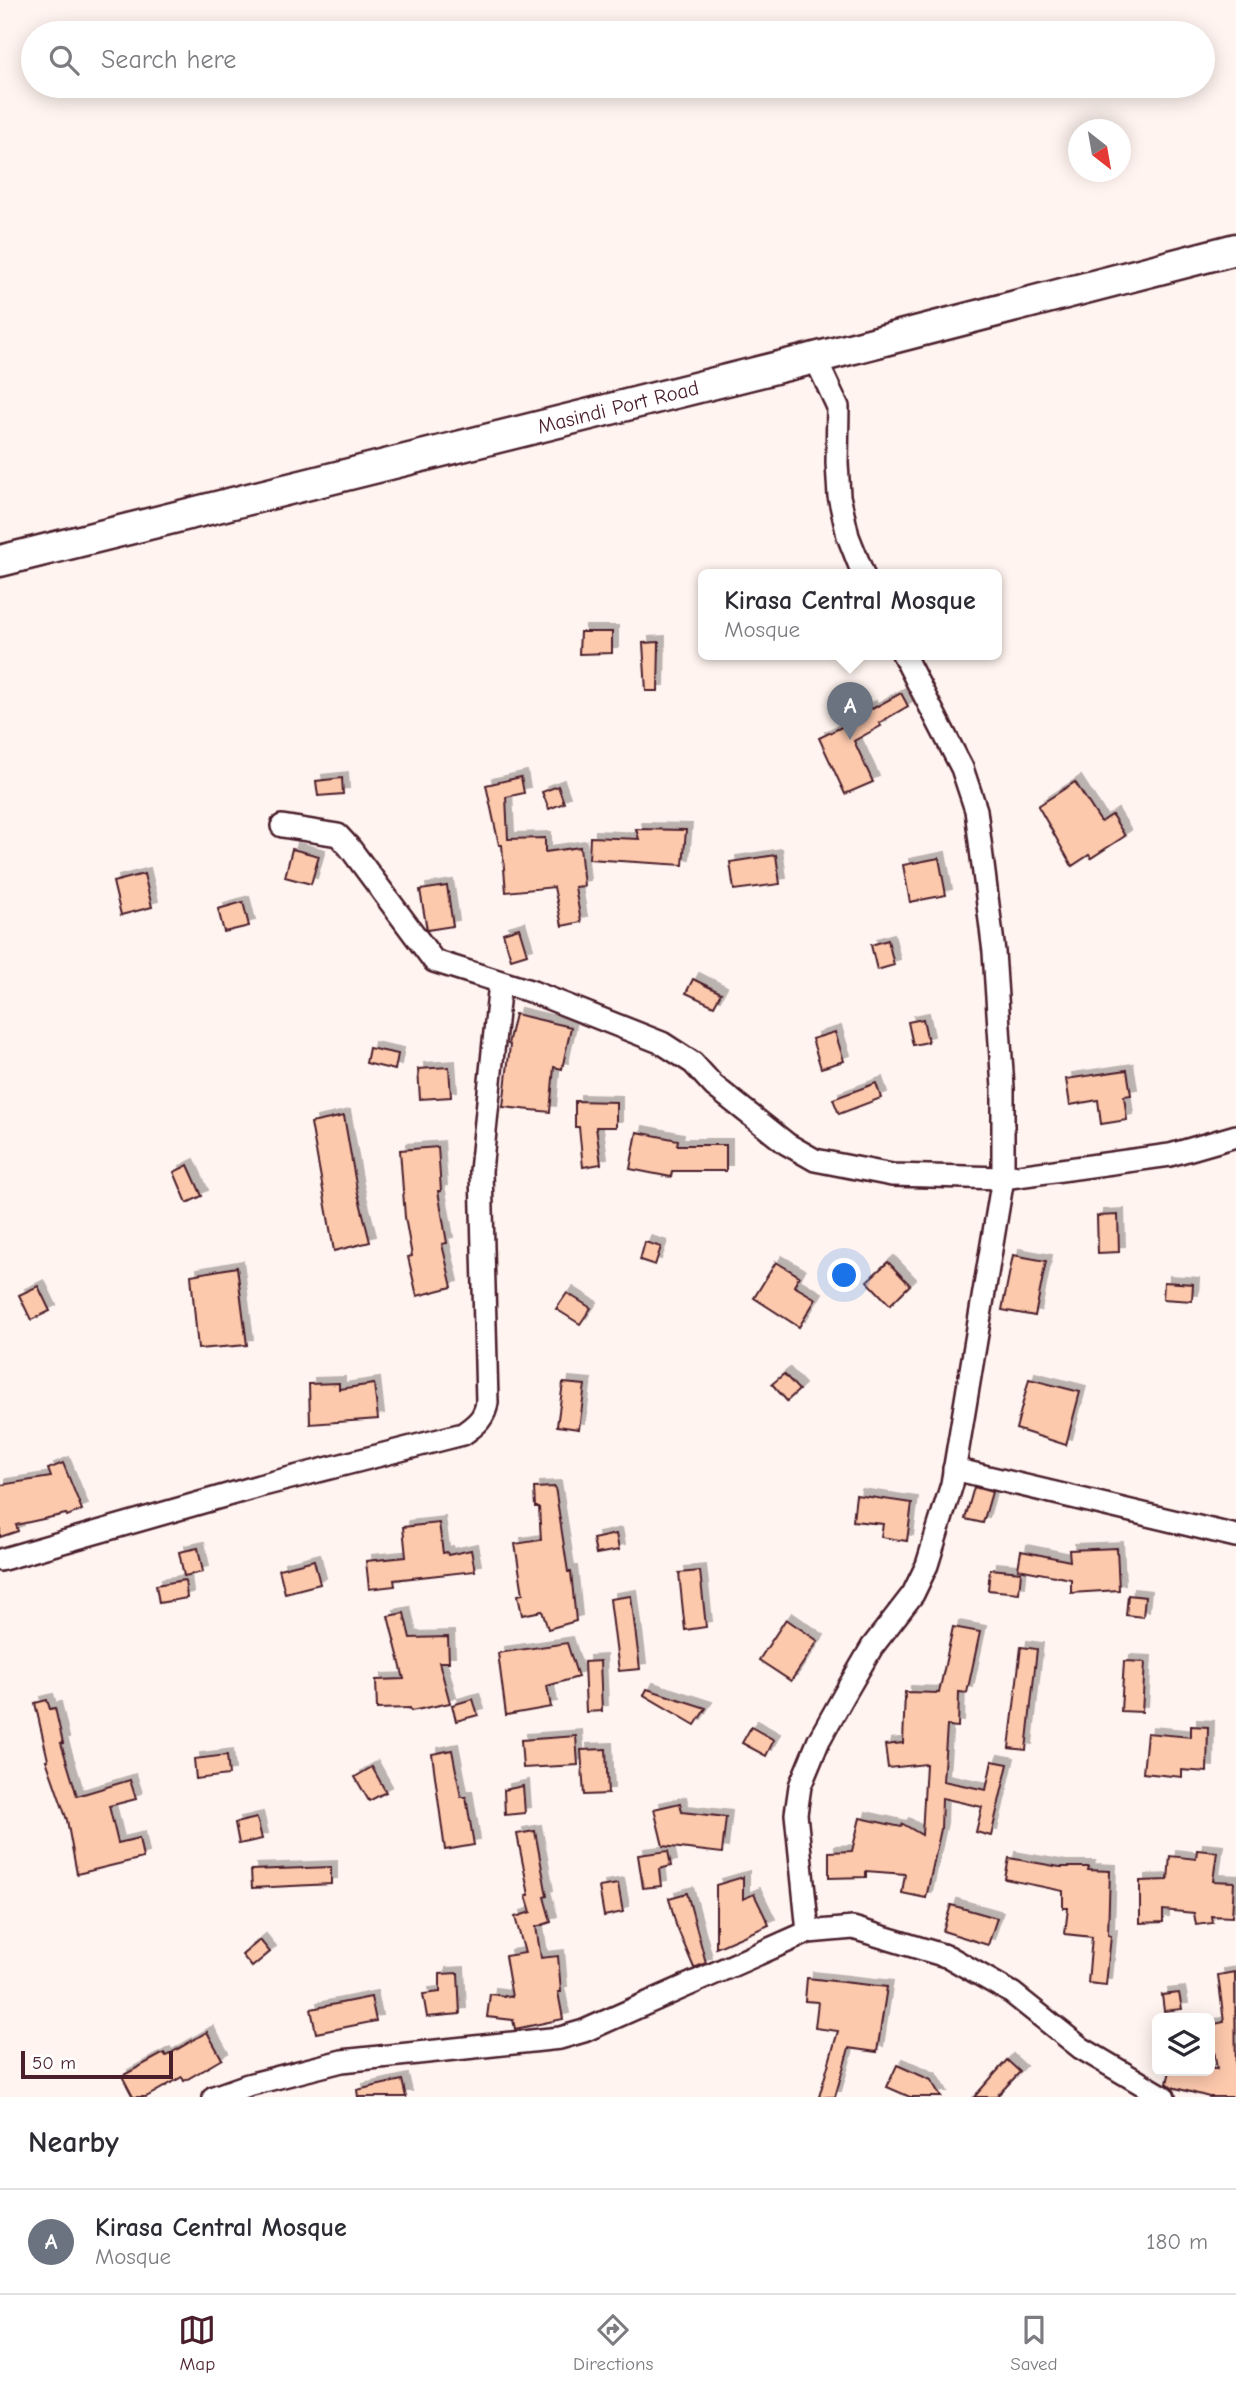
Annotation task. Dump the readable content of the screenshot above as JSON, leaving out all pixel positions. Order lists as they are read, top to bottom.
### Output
{
  "streets": {
    "main road": ["Masindi Port Road"]
  },
  "scale_bar": "50 m",
  "north": "bottom right",
  "page": {
    "search": "Search here",
    "popup": ["Kirasa Central Mosque", "Mosque"],
    "pins": "A",
    "scale": "50 m",
    "heading": "Nearby",
    "list": [
      {
        "mark": "A",
        "name": "Kirasa Central Mosque",
        "note": "Mosque",
        "value": "180 m"
      }
    ],
    "nav": ["Map", "Directions", "Saved"]
  }
}
